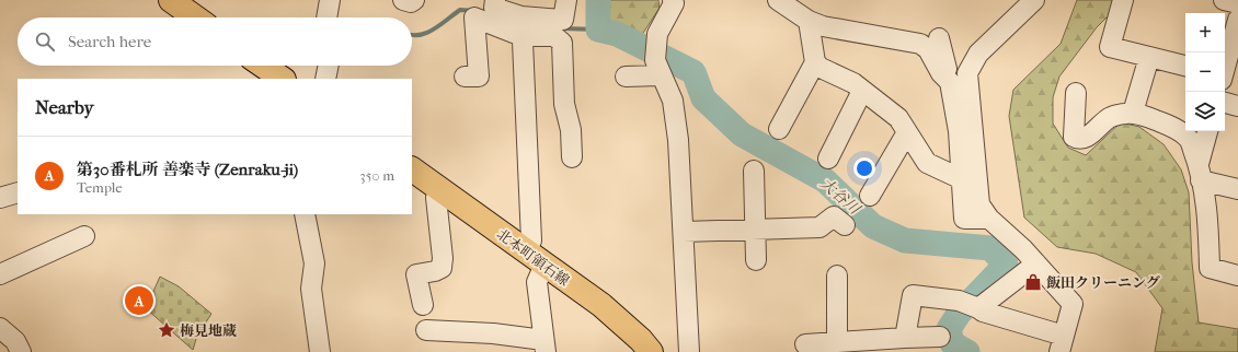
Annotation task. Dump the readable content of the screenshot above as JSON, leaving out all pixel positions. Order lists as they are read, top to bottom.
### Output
{
  "streets": {
    "main road": ["北本町領石線"]
  },
  "water": ["大谷川"],
  "places": {
    "shop": ["飯田クリーニング"],
    "place": ["梅見地蔵"]
  },
  "page": {
    "map_buttons": ["+", "−"],
    "search": "Search here",
    "heading": "Nearby",
    "list": [
      {
        "mark": "A",
        "name": "第30番札所 善楽寺 (Zenraku-ji)",
        "note": "Temple",
        "value": "350 m"
      }
    ],
    "pins": "A"
  }
}
